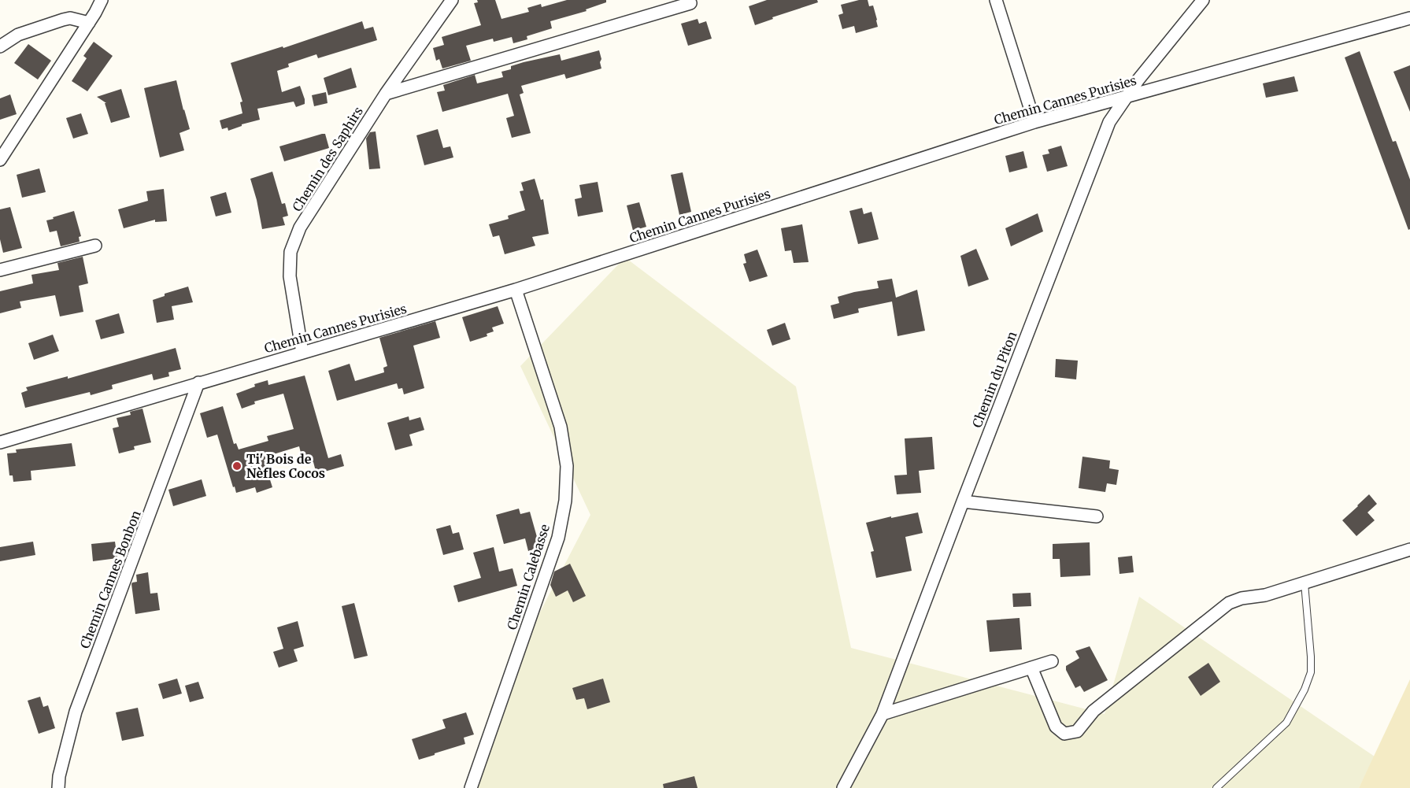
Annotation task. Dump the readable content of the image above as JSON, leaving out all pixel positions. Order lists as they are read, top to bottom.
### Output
{
  "streets": {
    "street": [
      "Chemin Cannes Purisies",
      "Chemin des Saphirs",
      "Chemin du Piton",
      "Chemin Calebasse",
      "Chemin Cannes Bonbon"
    ]
  },
  "crossings": [
    ["Chemin Cannes Purisies", "Chemin des Saphirs"],
    ["Chemin Cannes Purisies", "Chemin du Piton"],
    ["Chemin Cannes Purisies", "Chemin Calebasse"],
    ["Chemin Cannes Purisies", "Chemin Cannes Bonbon"]
  ],
  "places": ["Ti' Bois de Nèfles Cocos"]
}
